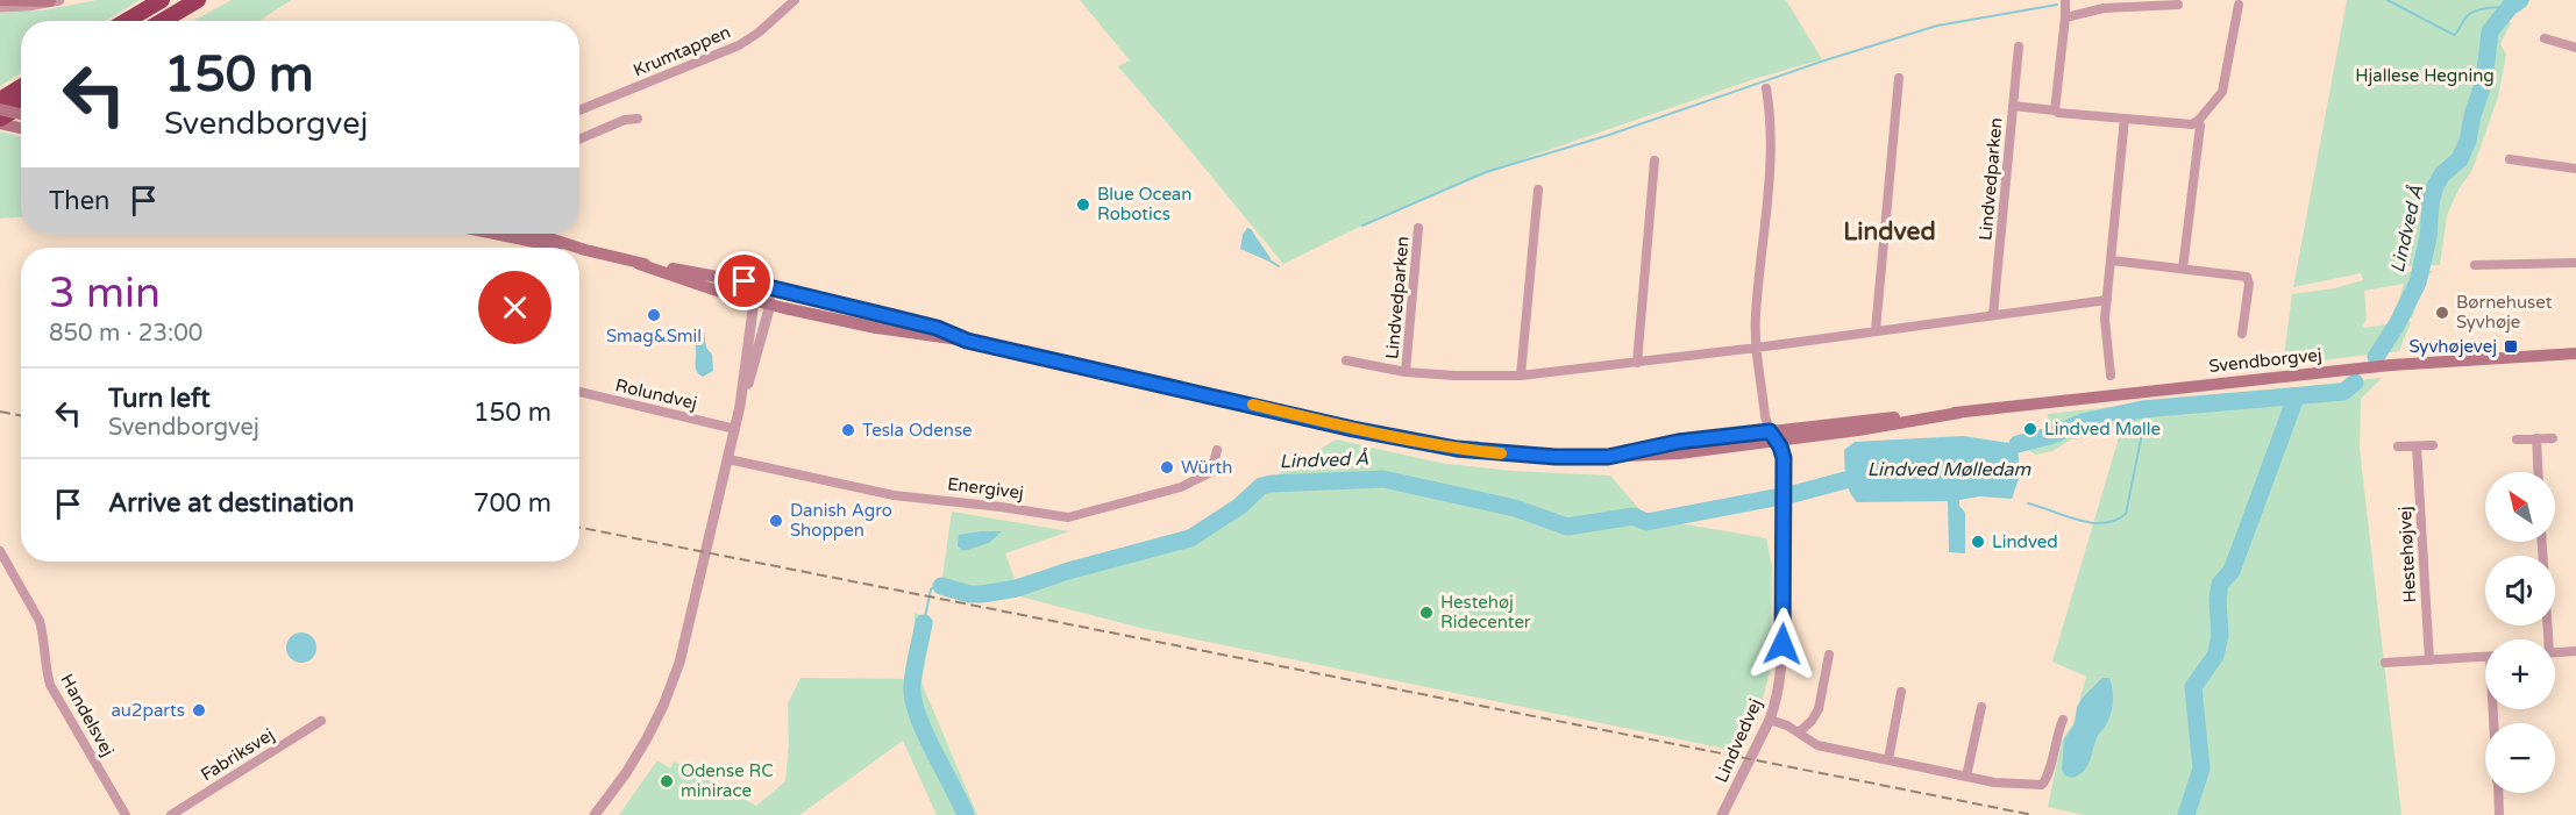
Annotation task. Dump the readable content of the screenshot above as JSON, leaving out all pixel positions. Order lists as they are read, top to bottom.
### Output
{
  "streets": {
    "main road": ["Svendborgvej"],
    "street": [
      "Krumtappen",
      "Lindvedparken",
      "Rolundvej",
      "Energivej",
      "Hestehøjvej",
      "Handelsvej",
      "Lindvedvej",
      "Fabriksvej"
    ]
  },
  "crossings": [
    ["Svendborgvej", "Lindvedvej"]
  ],
  "districts": ["Lindved"],
  "water": ["Lindved Å", "Lindved Mølledam"],
  "parks": ["Hjallese Hegning"],
  "places": {
    "other": [
      "Blue Ocean Robotics",
      "Børnehuset Syvhøje",
      "Smag&Smil",
      "Lindved Mølle",
      "Tesla Odense",
      "Würth",
      "Danish Agro Shoppen",
      "Lindved",
      "Hestehøj Ridecenter",
      "au2parts",
      "Odense RC minirace"
    ],
    "transit": ["Syvhøjevej"]
  },
  "north": "top left",
  "page": {
    "turn": ["150 m", "Svendborgvej"],
    "then": "Then",
    "heading": ["3 min", "850 m · 23:00"],
    "list": [
      {
        "name": "Turn left",
        "note": "Svendborgvej",
        "value": "150 m"
      },
      {
        "name": "Arrive at destination",
        "value": "700 m"
      }
    ],
    "map_buttons": ["+", "−"]
  }
}
